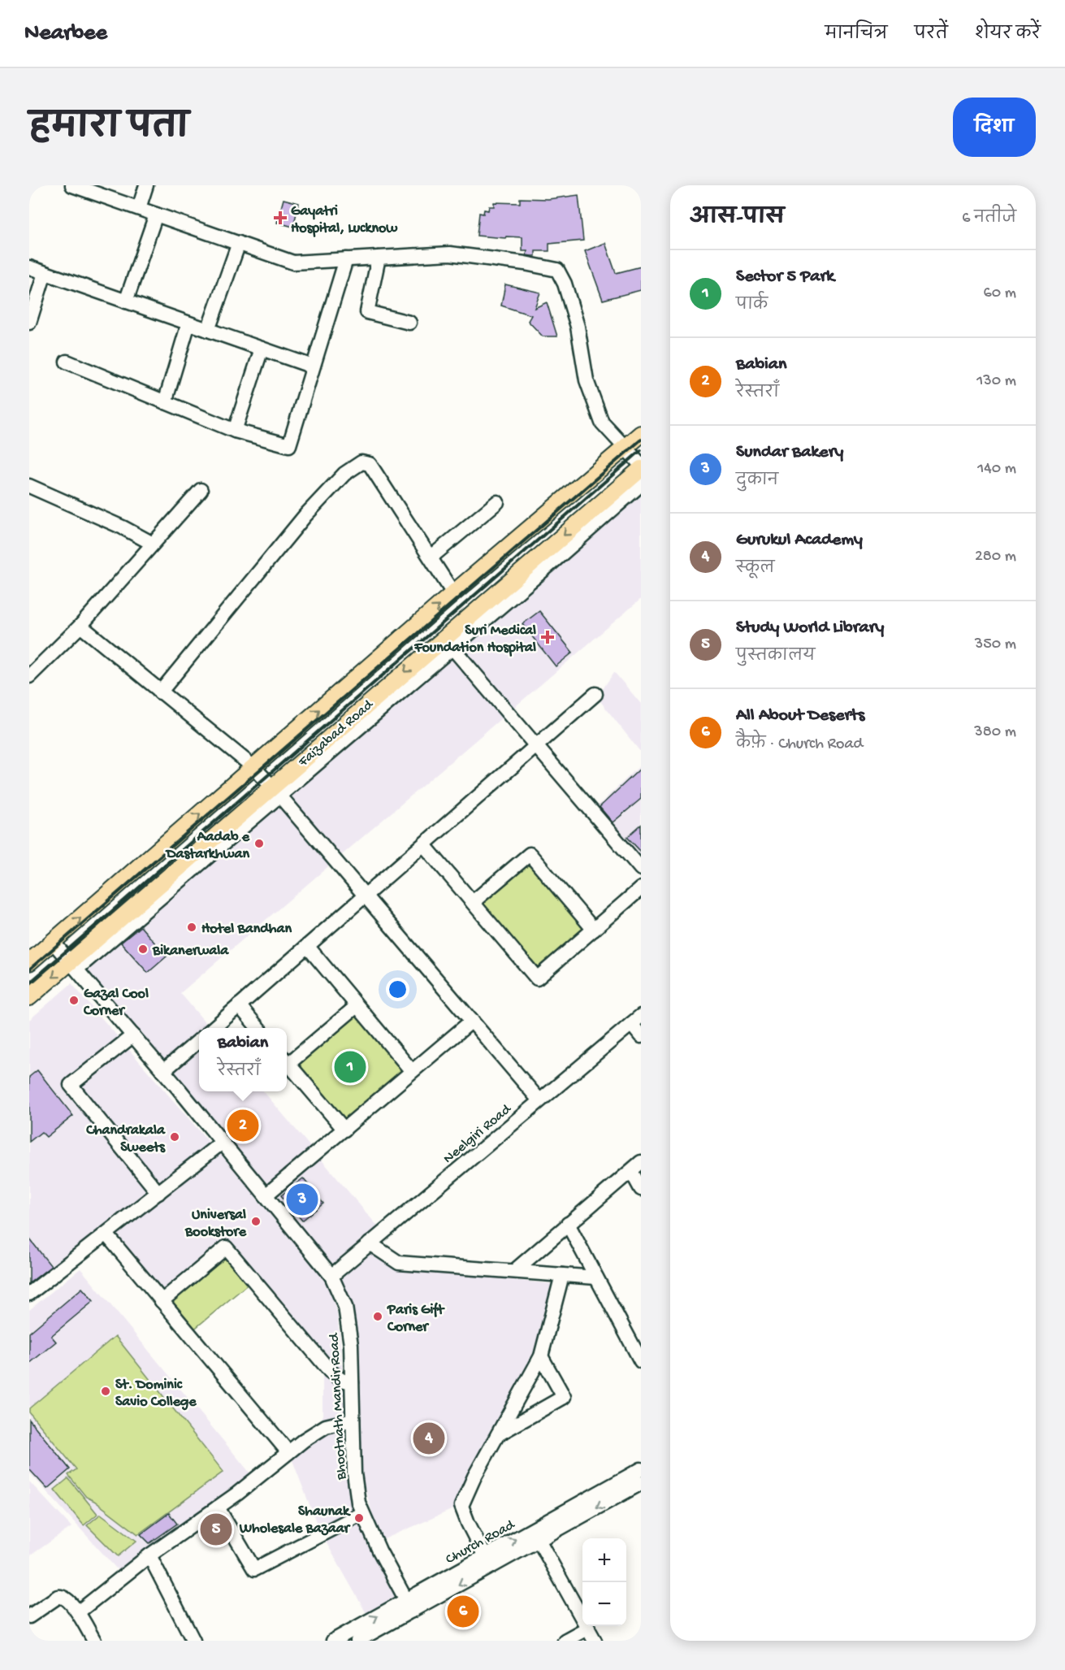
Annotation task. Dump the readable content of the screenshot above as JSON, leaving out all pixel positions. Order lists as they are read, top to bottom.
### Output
{
  "streets": {
    "main road": ["Faizabad Road"],
    "street": ["Neelgiri Road", "Bhootnath Mandir Road", "Church Road"]
  },
  "crossings": [
    ["Faizabad Road", "Bhootnath Mandir Road"],
    ["Neelgiri Road", "Bhootnath Mandir Road"],
    ["Bhootnath Mandir Road", "Church Road"]
  ],
  "places": {
    "health": ["Gayatri Hospital, Lucknow", "Suri Medical Foundation Hospital"],
    "other": [
      "Aadab e Dastarkhwan",
      "Hotel Bandhan",
      "Bikanerwala",
      "Gazal Cool Corner",
      "Chandrakala Sweets",
      "Universal Bookstore",
      "Paris Gift Corner",
      "St. Dominic Savio College",
      "Shaunak Wholesale Bazaar"
    ]
  },
  "page": {
    "header": "Nearbee",
    "nav": ["मानचित्र", "परतें", "शेयर करें"],
    "title": "हमारा पता",
    "buttons": "दिशा",
    "heading": ["आस-पास", "6 नतीजे"],
    "list": [
      {
        "mark": "1",
        "name": "Sector 5 Park",
        "note": "पार्क",
        "value": "60 m"
      },
      {
        "mark": "2",
        "name": "Babian",
        "note": "रेस्तराँ",
        "value": "130 m"
      },
      {
        "mark": "3",
        "name": "Sundar Bakery",
        "note": "दुकान",
        "value": "140 m"
      },
      {
        "mark": "4",
        "name": "Gurukul Academy",
        "note": "स्कूल",
        "value": "280 m"
      },
      {
        "mark": "5",
        "name": "Study World Library",
        "note": "पुस्तकालय",
        "value": "350 m"
      },
      {
        "mark": "6",
        "name": "All About Deserts",
        "note": "कैफ़े · Church Road",
        "value": "380 m"
      }
    ],
    "popup": ["Babian", "रेस्तराँ"],
    "pins": [
      "1",
      "2",
      "3",
      "4",
      "5",
      "6"
    ],
    "map_buttons": ["+", "−"]
  }
}
